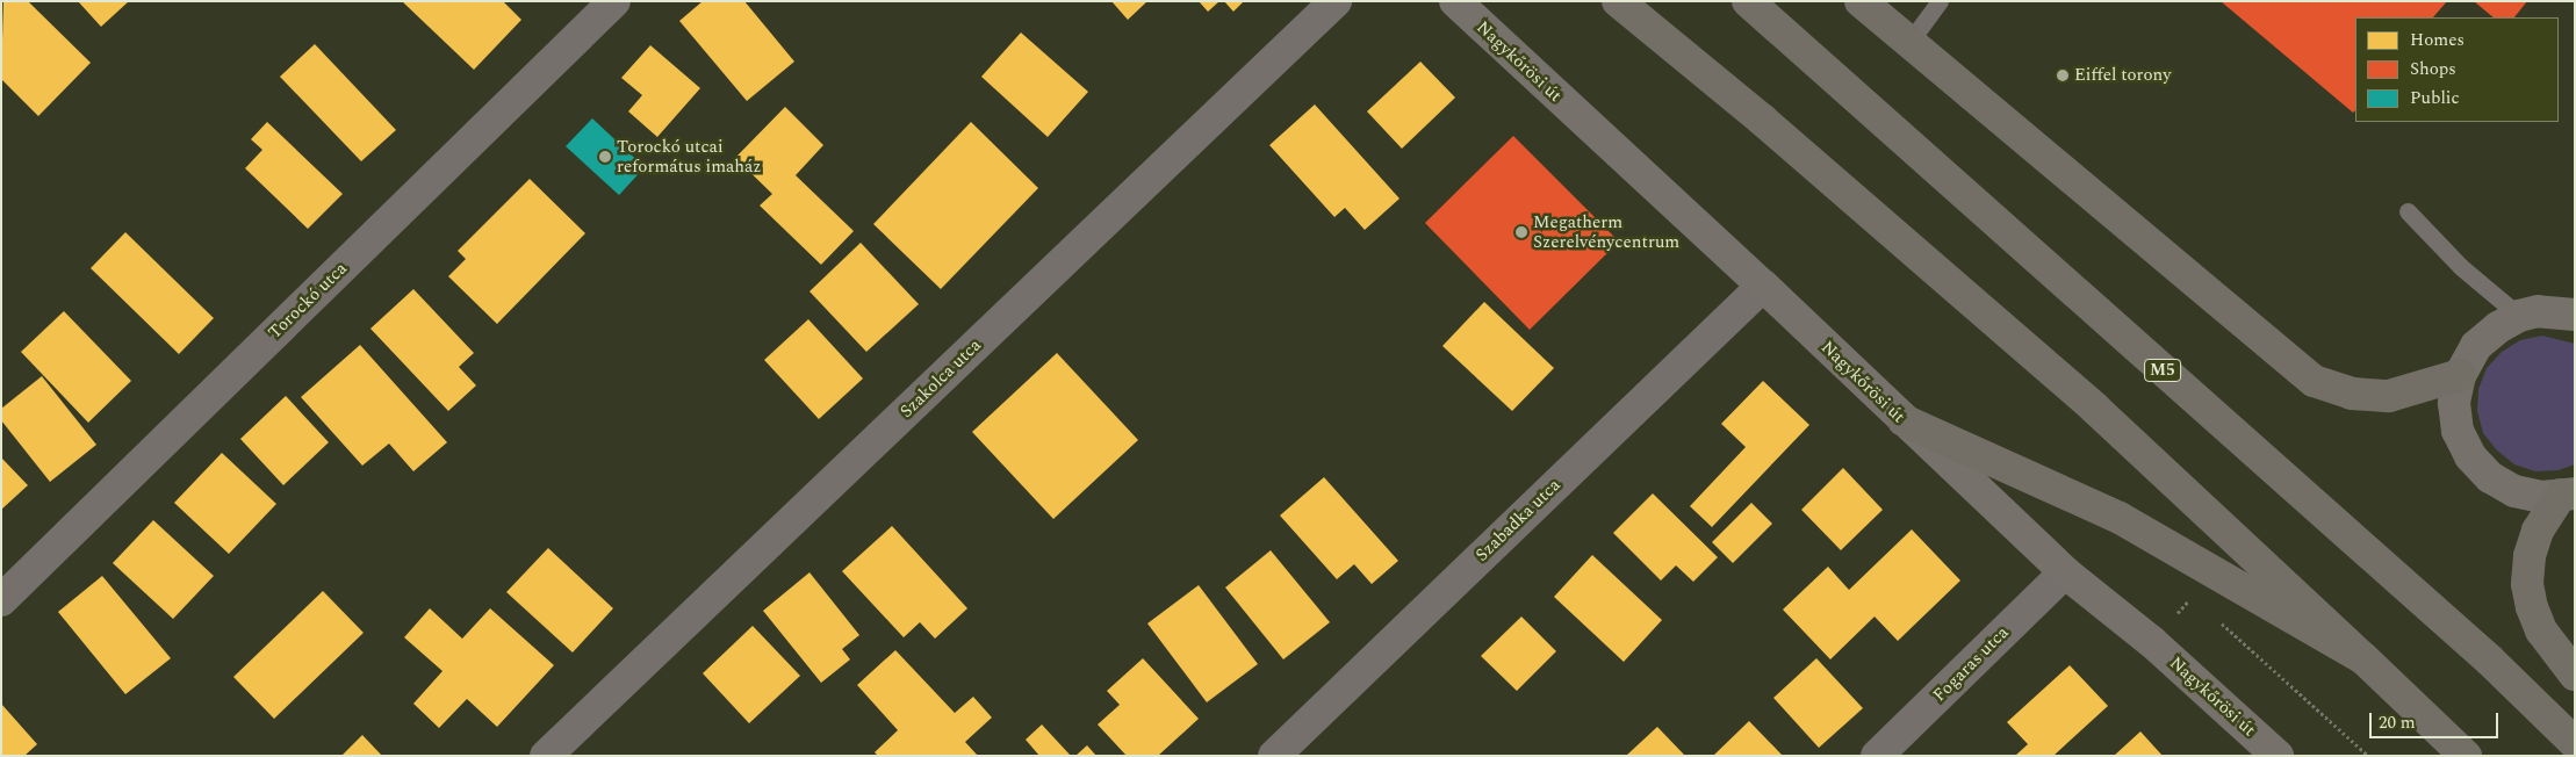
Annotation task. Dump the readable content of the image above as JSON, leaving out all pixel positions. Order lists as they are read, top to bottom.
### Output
{
  "streets": {
    "main road": ["Nagykőrösi út", "M5"],
    "street": [
      "Torockó utca",
      "Szakolca utca",
      "Szabadka utca",
      "Fogaras utca"
    ]
  },
  "crossings": [
    ["Nagykőrösi út", "Szabadka utca"],
    ["Nagykőrösi út", "Fogaras utca"]
  ],
  "places": ["Eiffel torony", "Torockó utcai református imaház", "Megatherm Szerelvénycentrum"],
  "legend": ["Homes", "Shops", "Public"],
  "scale_bar": "20 m"
}
